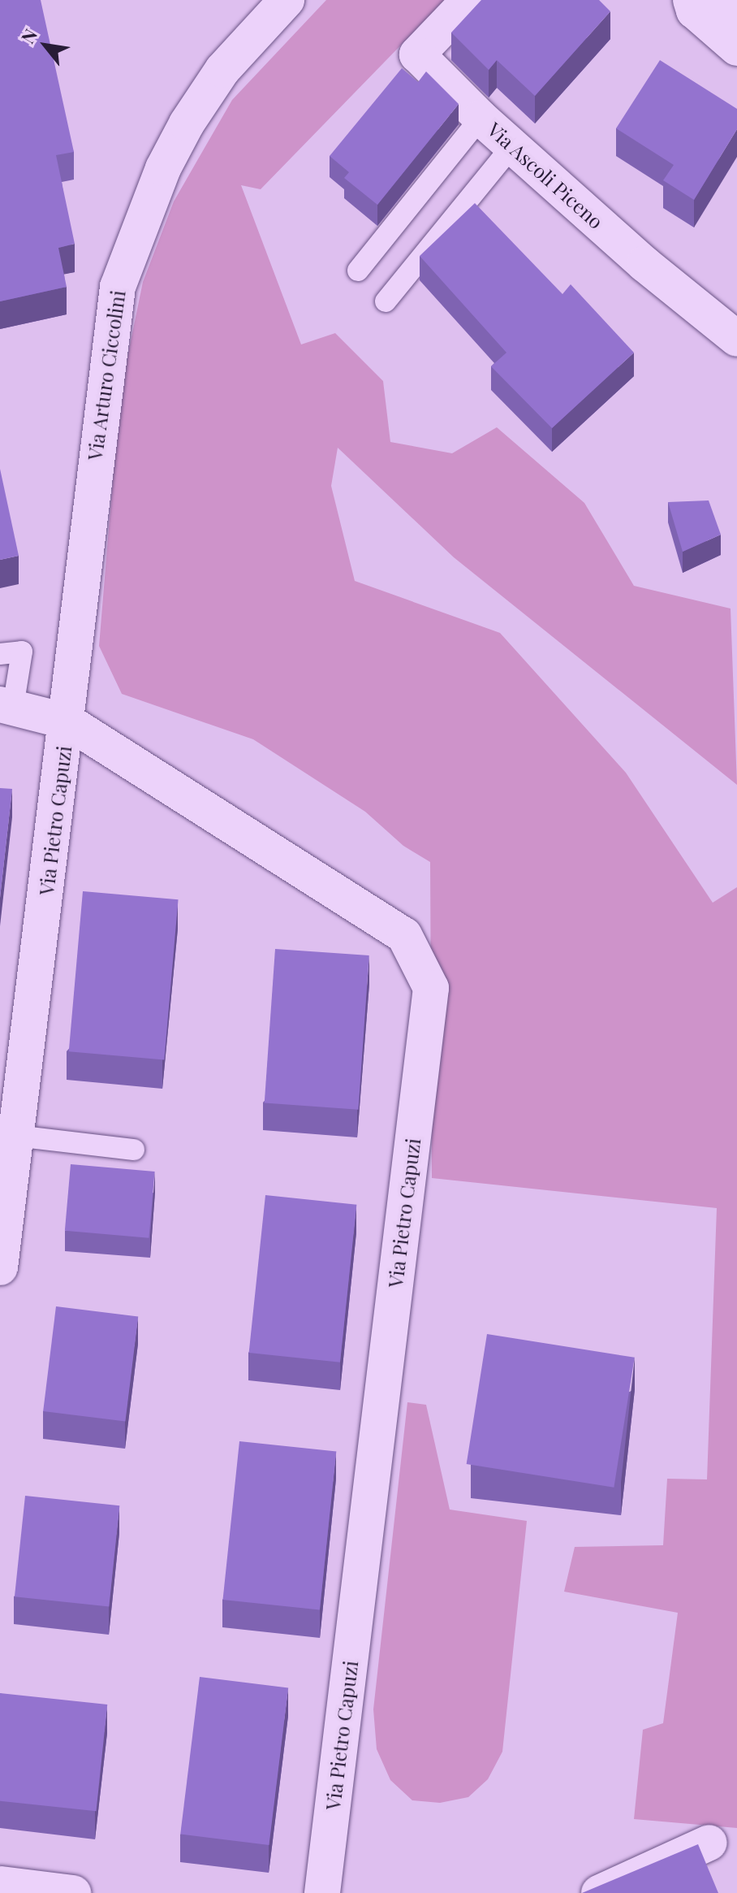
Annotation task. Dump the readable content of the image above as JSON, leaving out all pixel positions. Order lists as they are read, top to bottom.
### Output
{
  "streets": {
    "street": ["Via Ascoli Piceno", "Via Arturo Ciccolini", "Via Pietro Capuzi"]
  },
  "crossings": [
    ["Via Arturo Ciccolini", "Via Pietro Capuzi"]
  ],
  "north": "top left"
}
